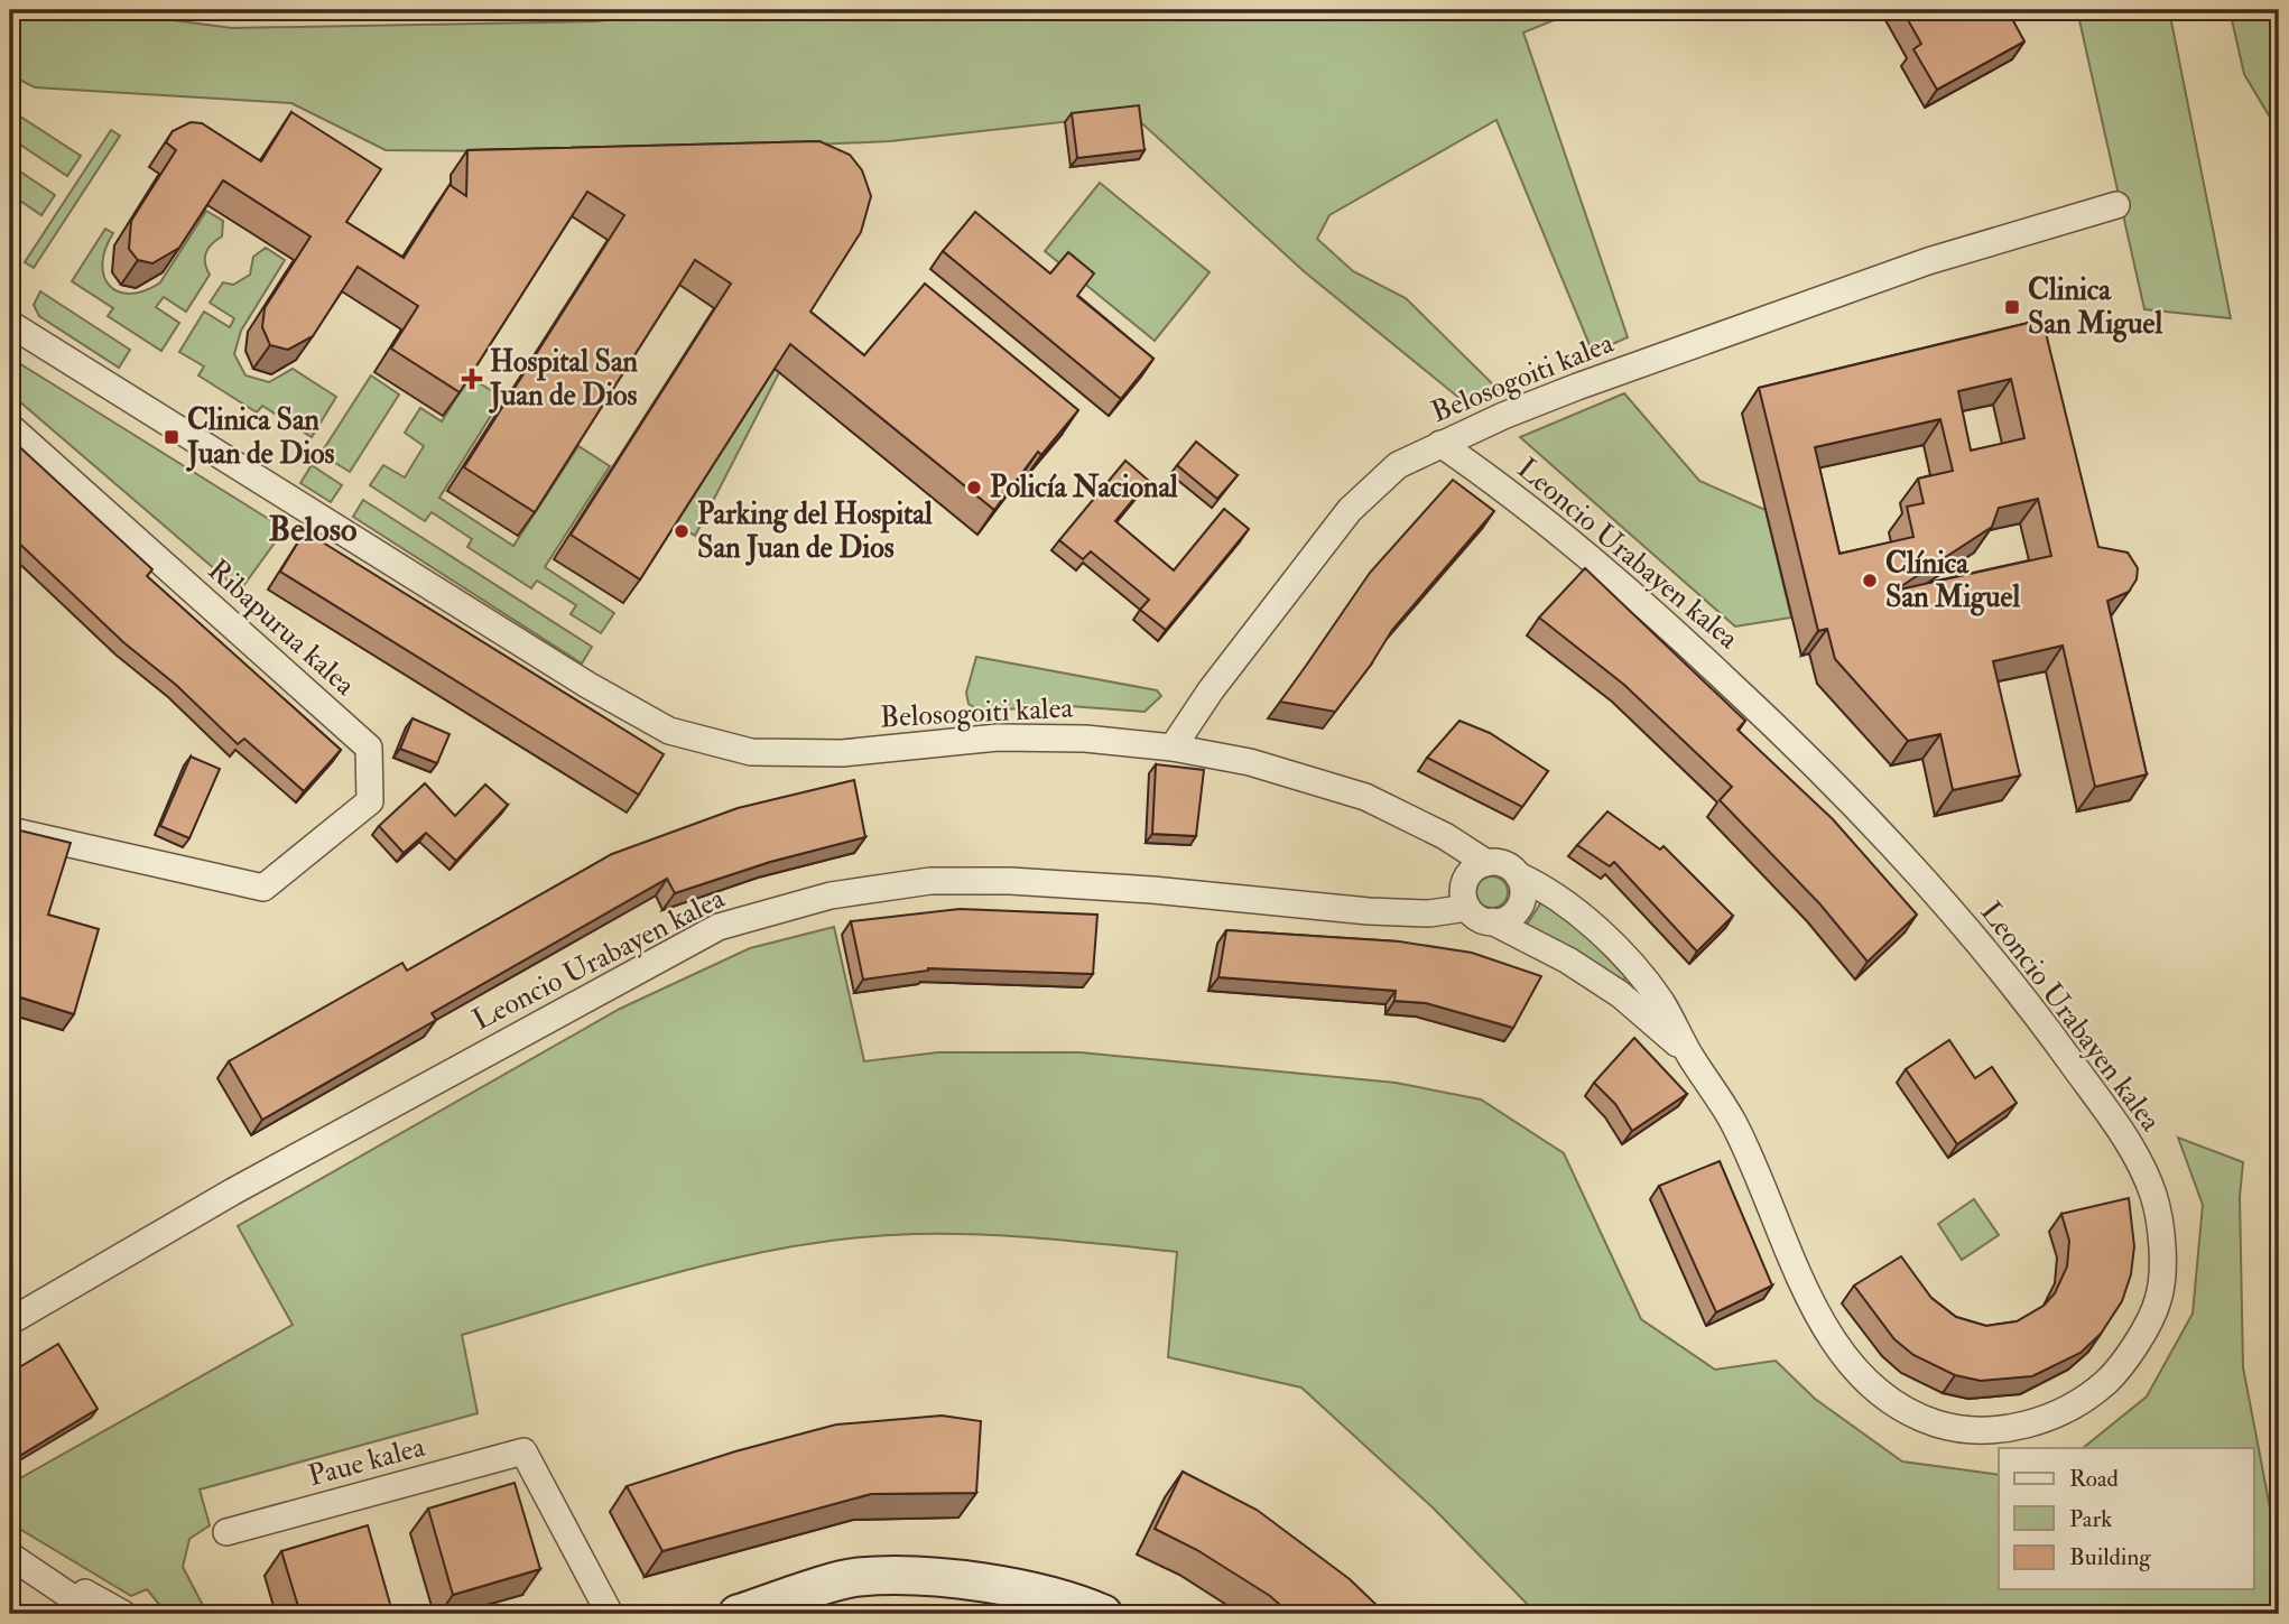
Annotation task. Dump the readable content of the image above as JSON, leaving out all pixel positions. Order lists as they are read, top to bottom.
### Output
{
  "streets": {
    "street": [
      "Belosogoiti kalea",
      "Leoncio Urabayen kalea",
      "Ribapurua kalea",
      "Paue kalea"
    ]
  },
  "crossings": [
    ["Belosogoiti kalea", "Leoncio Urabayen kalea"]
  ],
  "districts": ["Beloso"],
  "places": {
    "transit": ["Clinica San Miguel", "Clinica San Juan de Dios"],
    "health": ["Hospital San Juan de Dios"],
    "other": ["Policía Nacional", "Parking del Hospital San Juan de Dios", "Clínica San Miguel"]
  },
  "legend": ["Road", "Park", "Building"]
}
